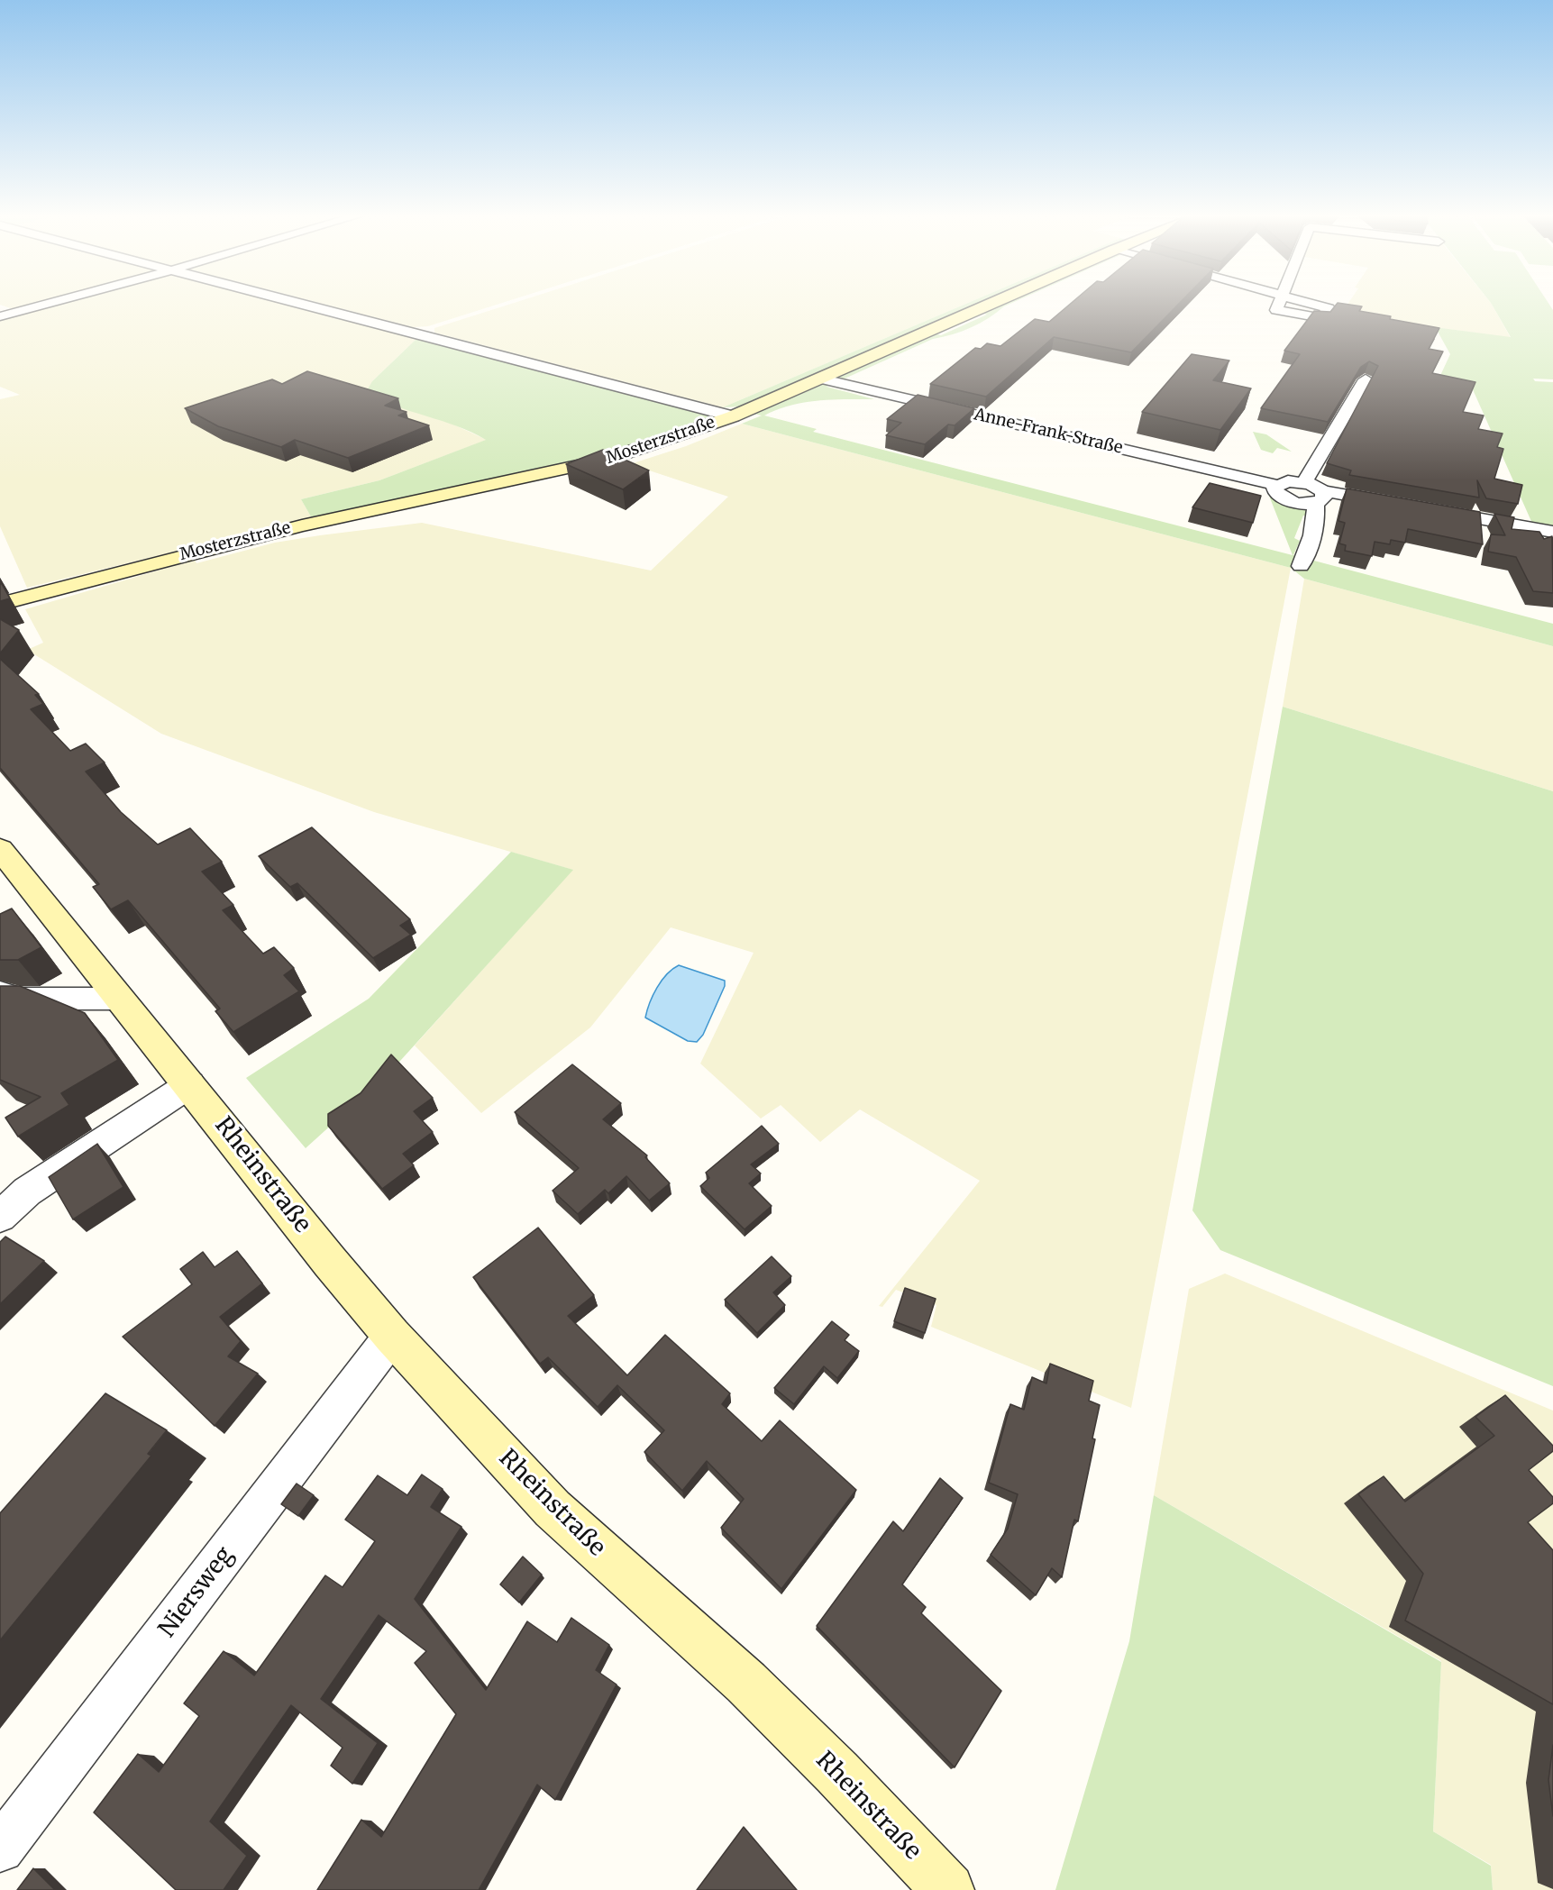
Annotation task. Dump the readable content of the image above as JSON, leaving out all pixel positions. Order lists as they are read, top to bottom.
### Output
{
  "streets": {
    "street": [
      "Anne-Frank-Straße",
      "Mosterzstraße",
      "Rheinstraße",
      "Niersweg"
    ]
  },
  "crossings": [
    ["Anne-Frank-Straße", "Mosterzstraße"],
    ["Rheinstraße", "Niersweg"]
  ]
}
